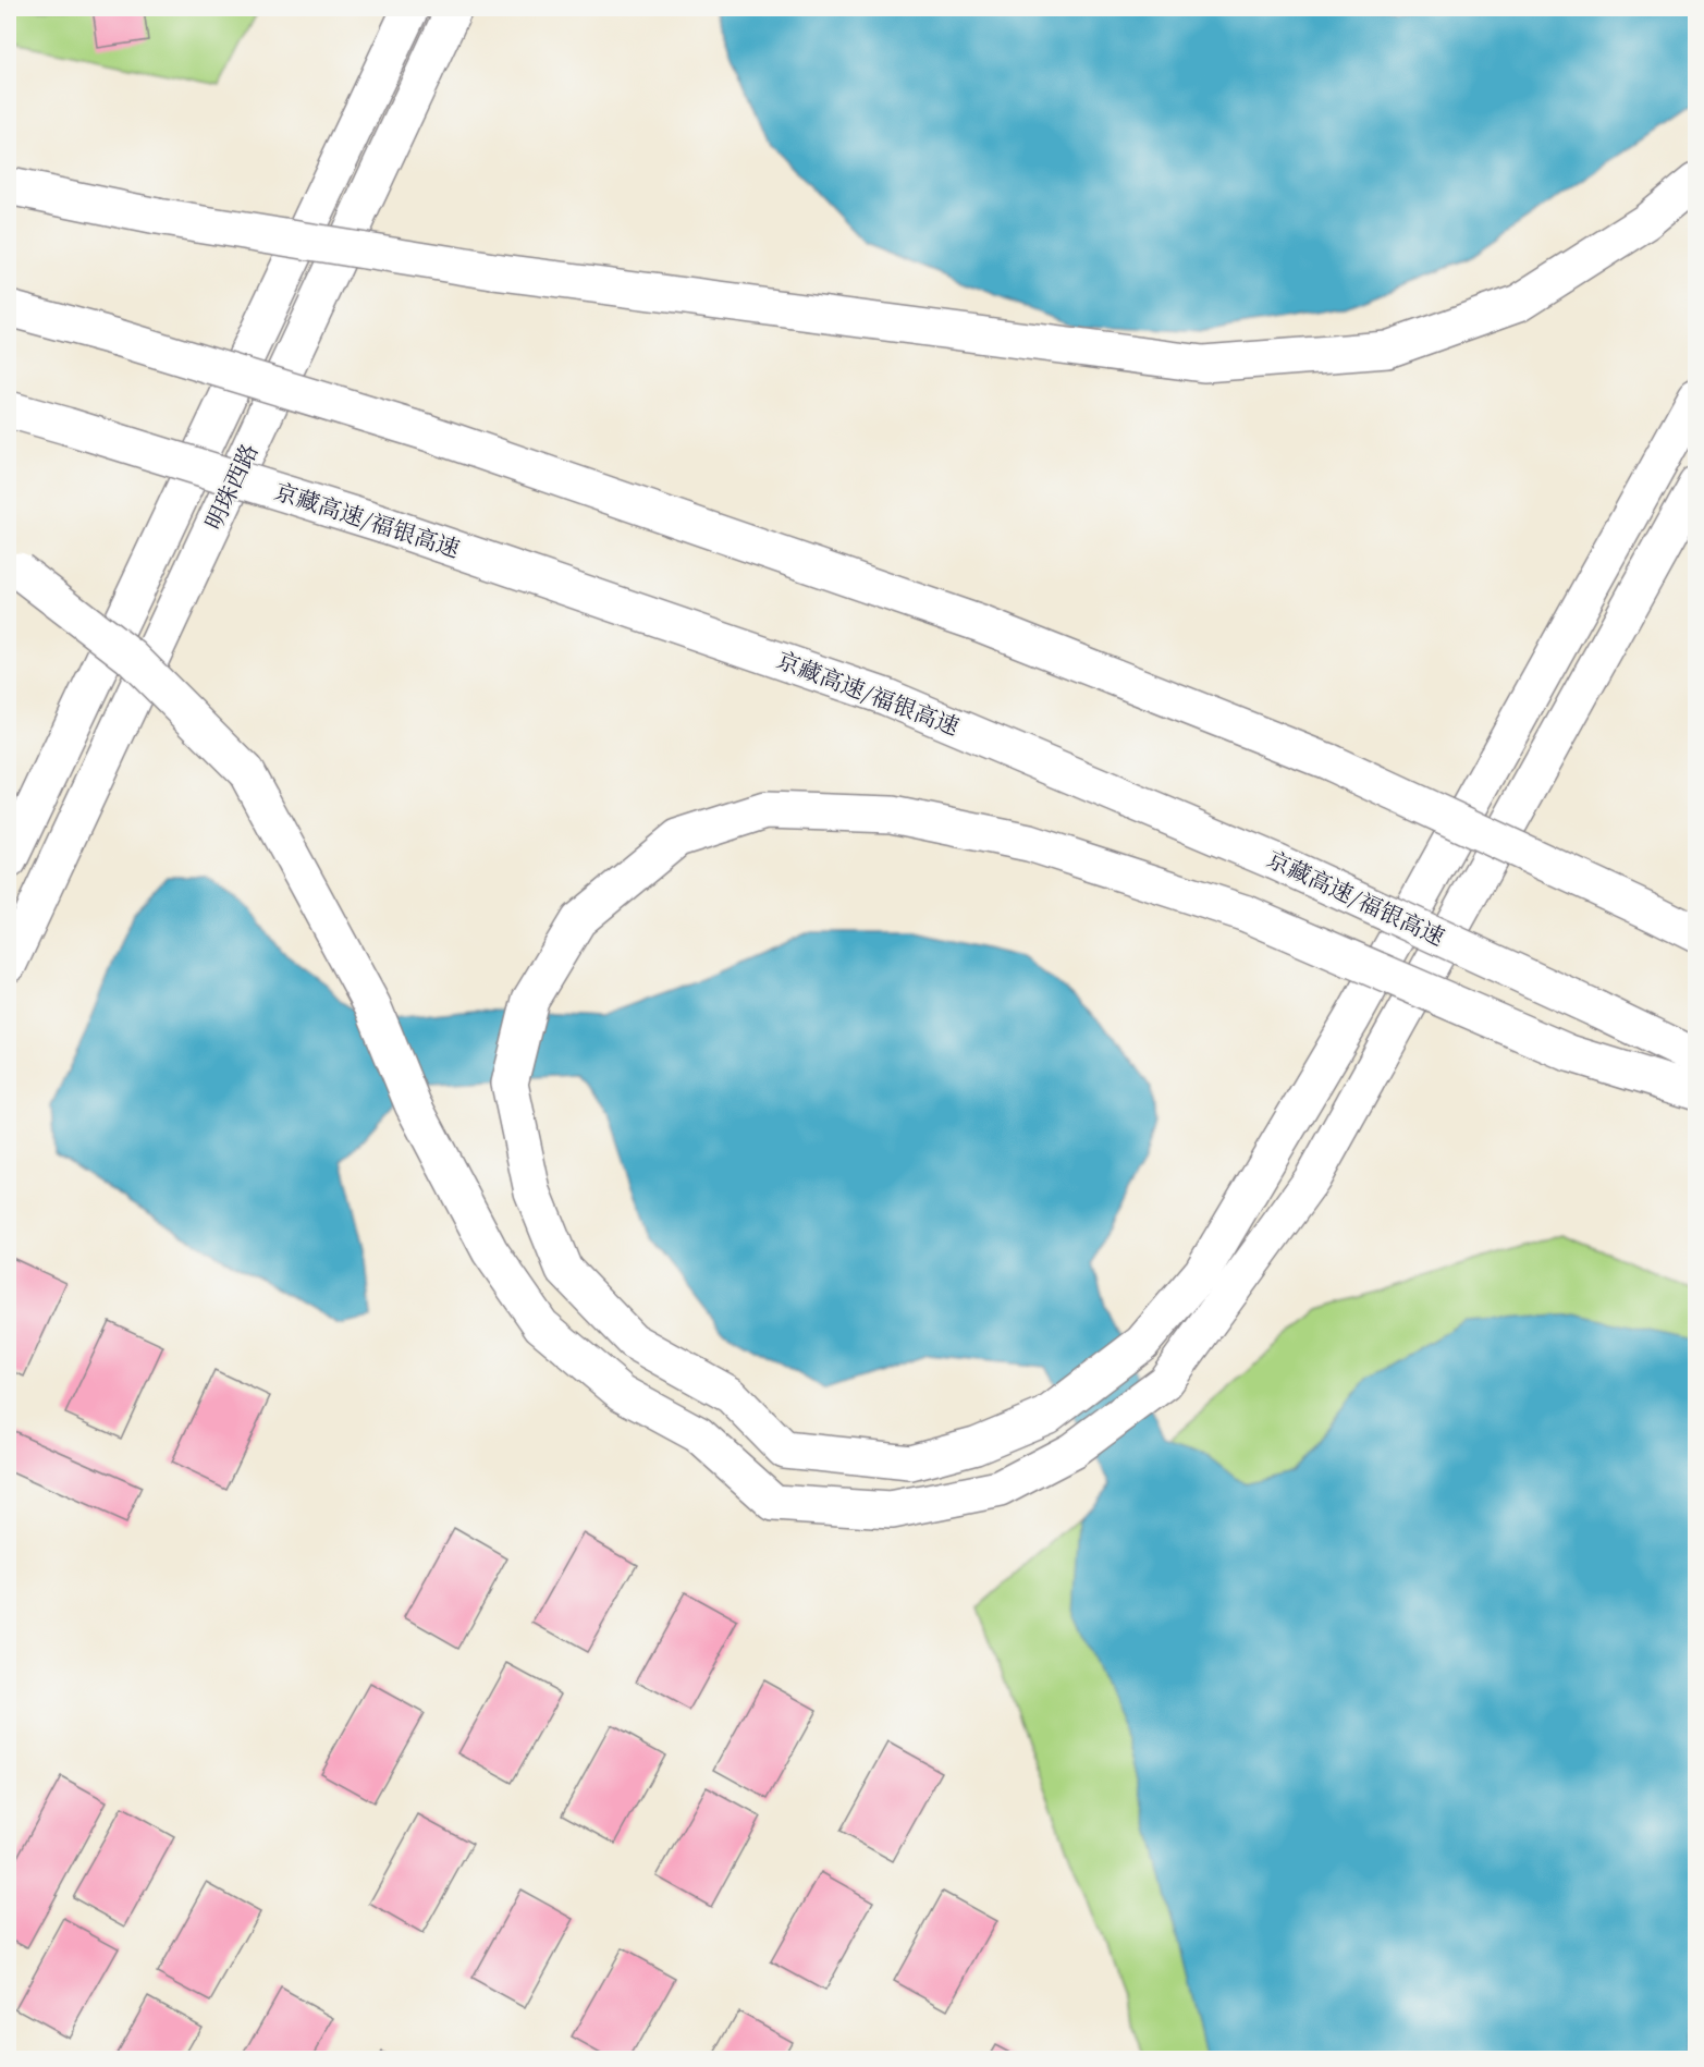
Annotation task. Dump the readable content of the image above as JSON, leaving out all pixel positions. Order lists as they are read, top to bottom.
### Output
{
  "streets": {
    "main road": ["明珠西路", "京藏高速/福银高速"]
  }
}
